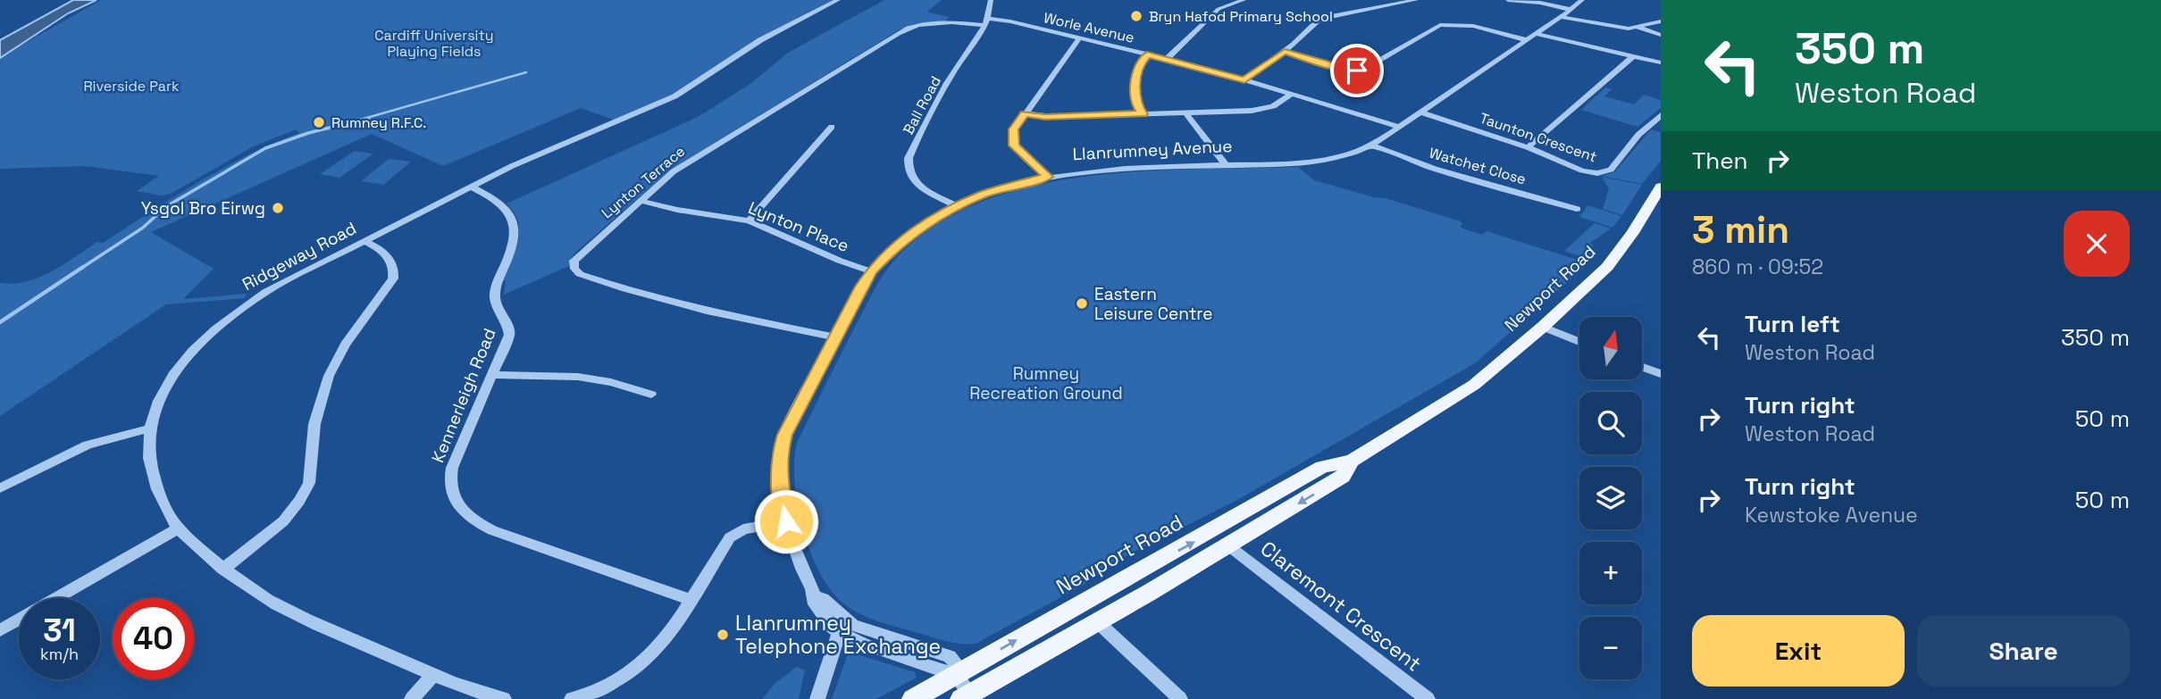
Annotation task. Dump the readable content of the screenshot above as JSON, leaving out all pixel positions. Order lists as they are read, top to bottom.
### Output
{
  "streets": {
    "main road": ["Newport Road"],
    "street": [
      "Worle Avenue",
      "Ball Road",
      "Taunton Crescent",
      "Llanrumney Avenue",
      "Watchet Close",
      "Lynton Terrace",
      "Lynton Place",
      "Ridgeway Road",
      "Kennerleigh Road",
      "Claremont Crescent"
    ]
  },
  "crossings": [
    ["Worle Avenue", "Ball Road"],
    ["Worle Avenue", "Llanrumney Avenue"],
    ["Worle Avenue", "Lynton Terrace"],
    ["Ball Road", "Llanrumney Avenue"],
    ["Ball Road", "Lynton Terrace"],
    ["Taunton Crescent", "Llanrumney Avenue"],
    ["Llanrumney Avenue", "Watchet Close"],
    ["Llanrumney Avenue", "Lynton Terrace"],
    ["Llanrumney Avenue", "Lynton Place"],
    ["Llanrumney Avenue", "Newport Road"],
    ["Lynton Terrace", "Lynton Place"],
    ["Ridgeway Road", "Kennerleigh Road"],
    ["Newport Road", "Claremont Crescent"]
  ],
  "parks": ["Cardiff University Playing Fields", "Riverside Park", "Rumney Recreation Ground"],
  "places": [
    "Bryn Hafod Primary School",
    "Rumney R.F.C.",
    "Ysgol Bro Eirwg",
    "Eastern Leisure Centre",
    "Llanrumney Telephone Exchange"
  ],
  "north": "top",
  "page": {
    "turn": ["350 m", "Weston Road"],
    "then": "Then",
    "heading": ["3 min", "860 m · 09:52"],
    "list": [
      {
        "name": "Turn left",
        "note": "Weston Road",
        "value": "350 m"
      },
      {
        "name": "Turn right",
        "note": "Weston Road",
        "value": "50 m"
      },
      {
        "name": "Turn right",
        "note": "Kewstoke Avenue",
        "value": "50 m"
      }
    ],
    "map_buttons": ["+", "−"],
    "speed": "31 km/h",
    "limit": "40",
    "buttons": ["Exit", "Share"]
  }
}
